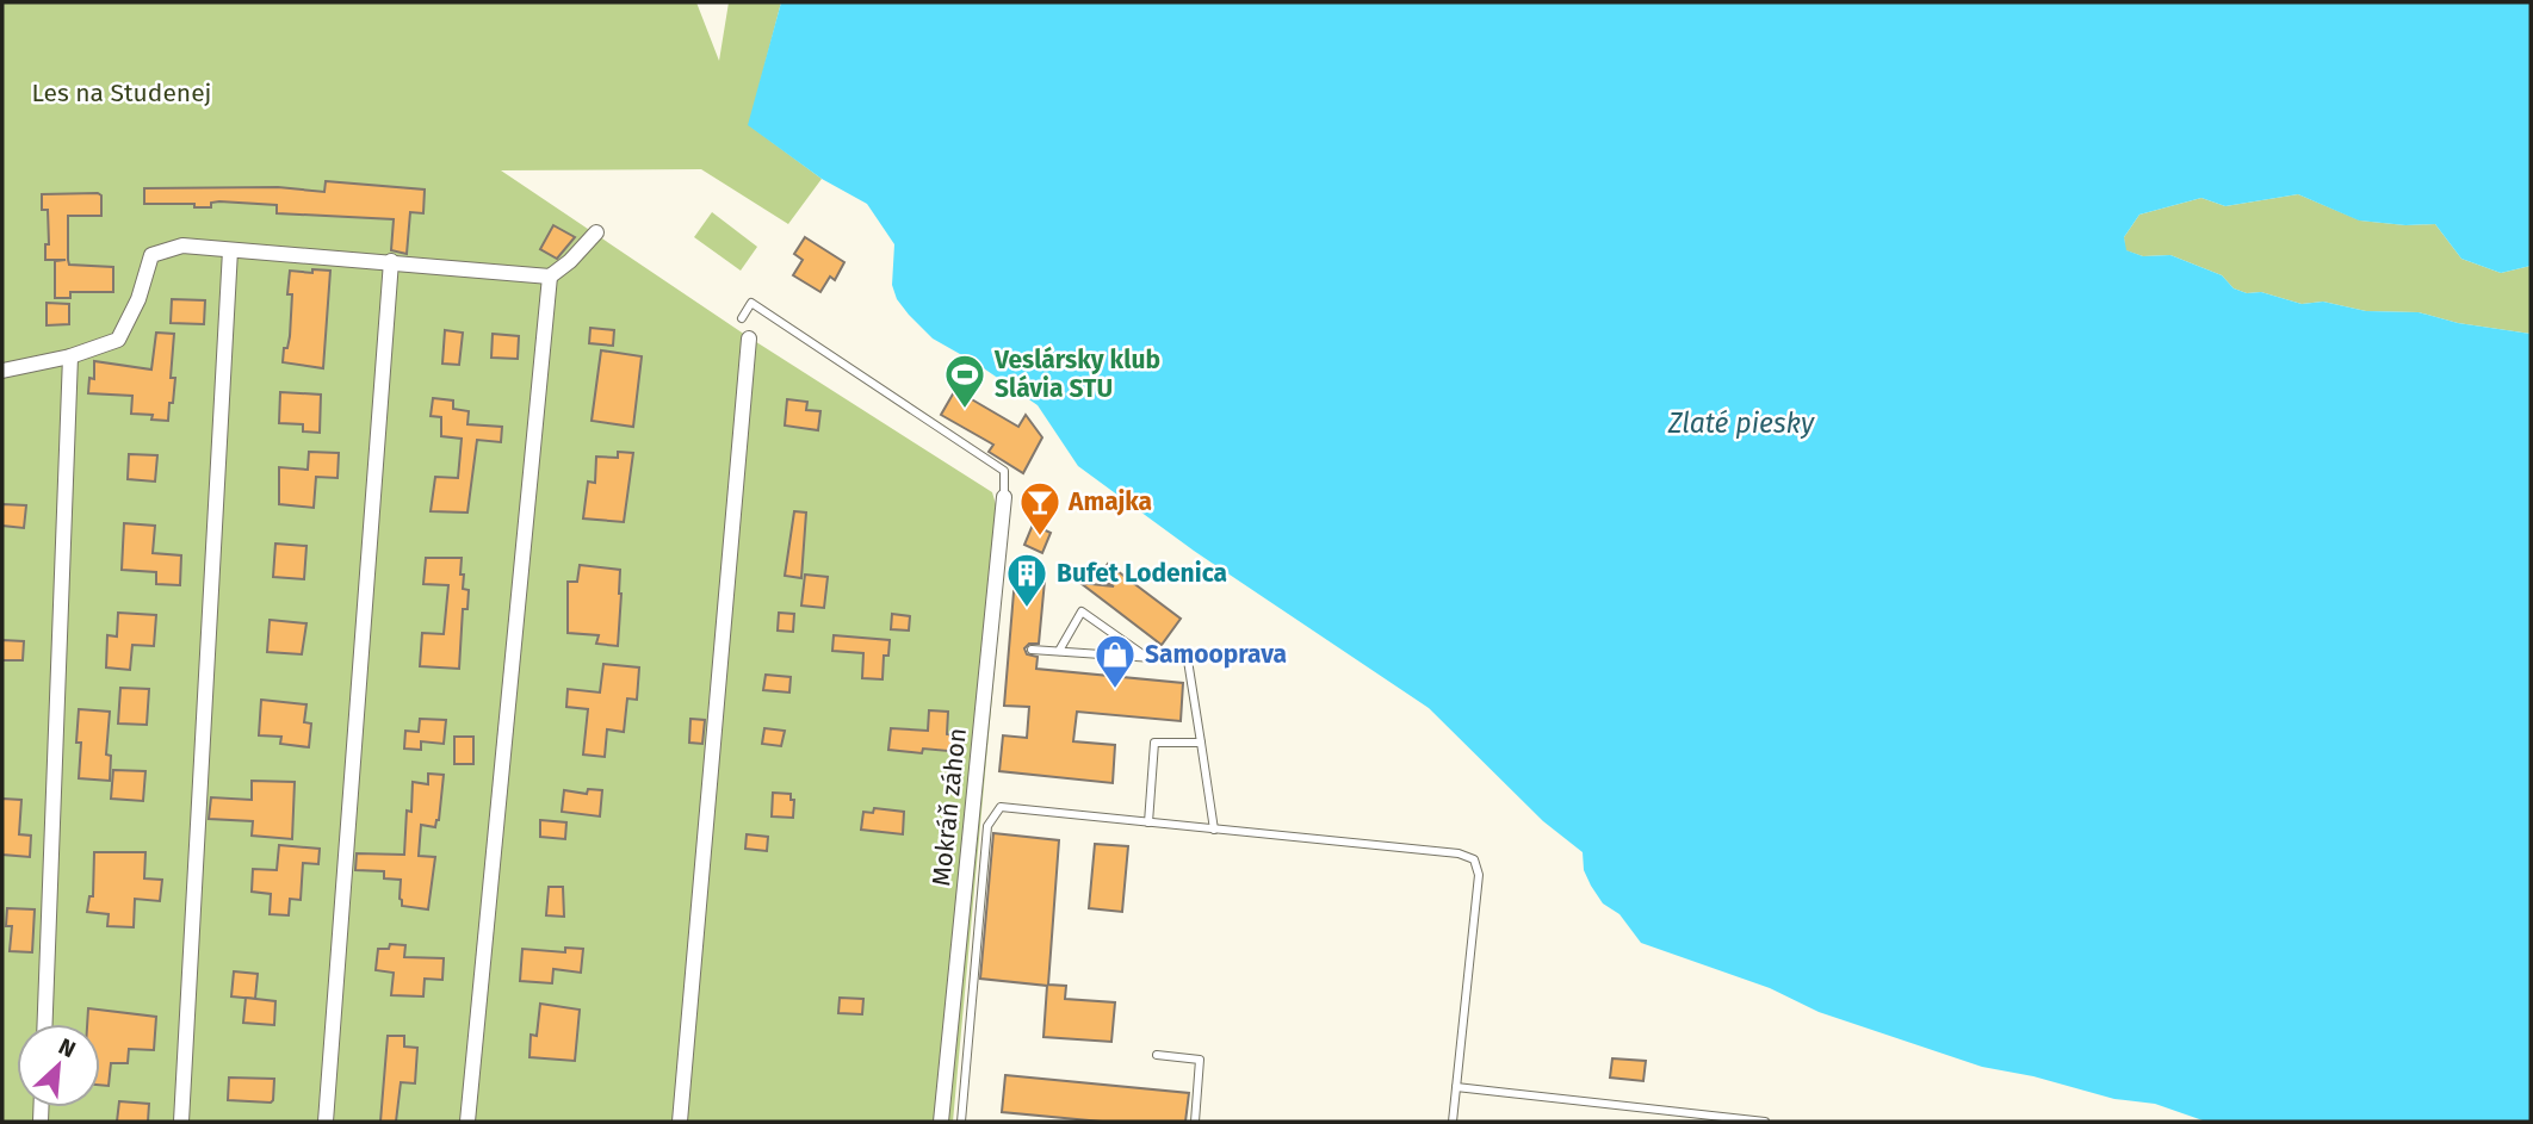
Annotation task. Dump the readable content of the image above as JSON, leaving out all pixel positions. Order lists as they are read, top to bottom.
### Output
{
  "streets": {
    "street": ["Mokráň záhon"]
  },
  "water": ["Zlaté piesky"],
  "parks": ["Les na Studenej"],
  "places": {
    "sports": ["Veslársky klub Slávia STU"],
    "bar": ["Amajka"],
    "building": ["Bufet Lodenica"],
    "shop": ["Samooprava"]
  },
  "north": "top right"
}
